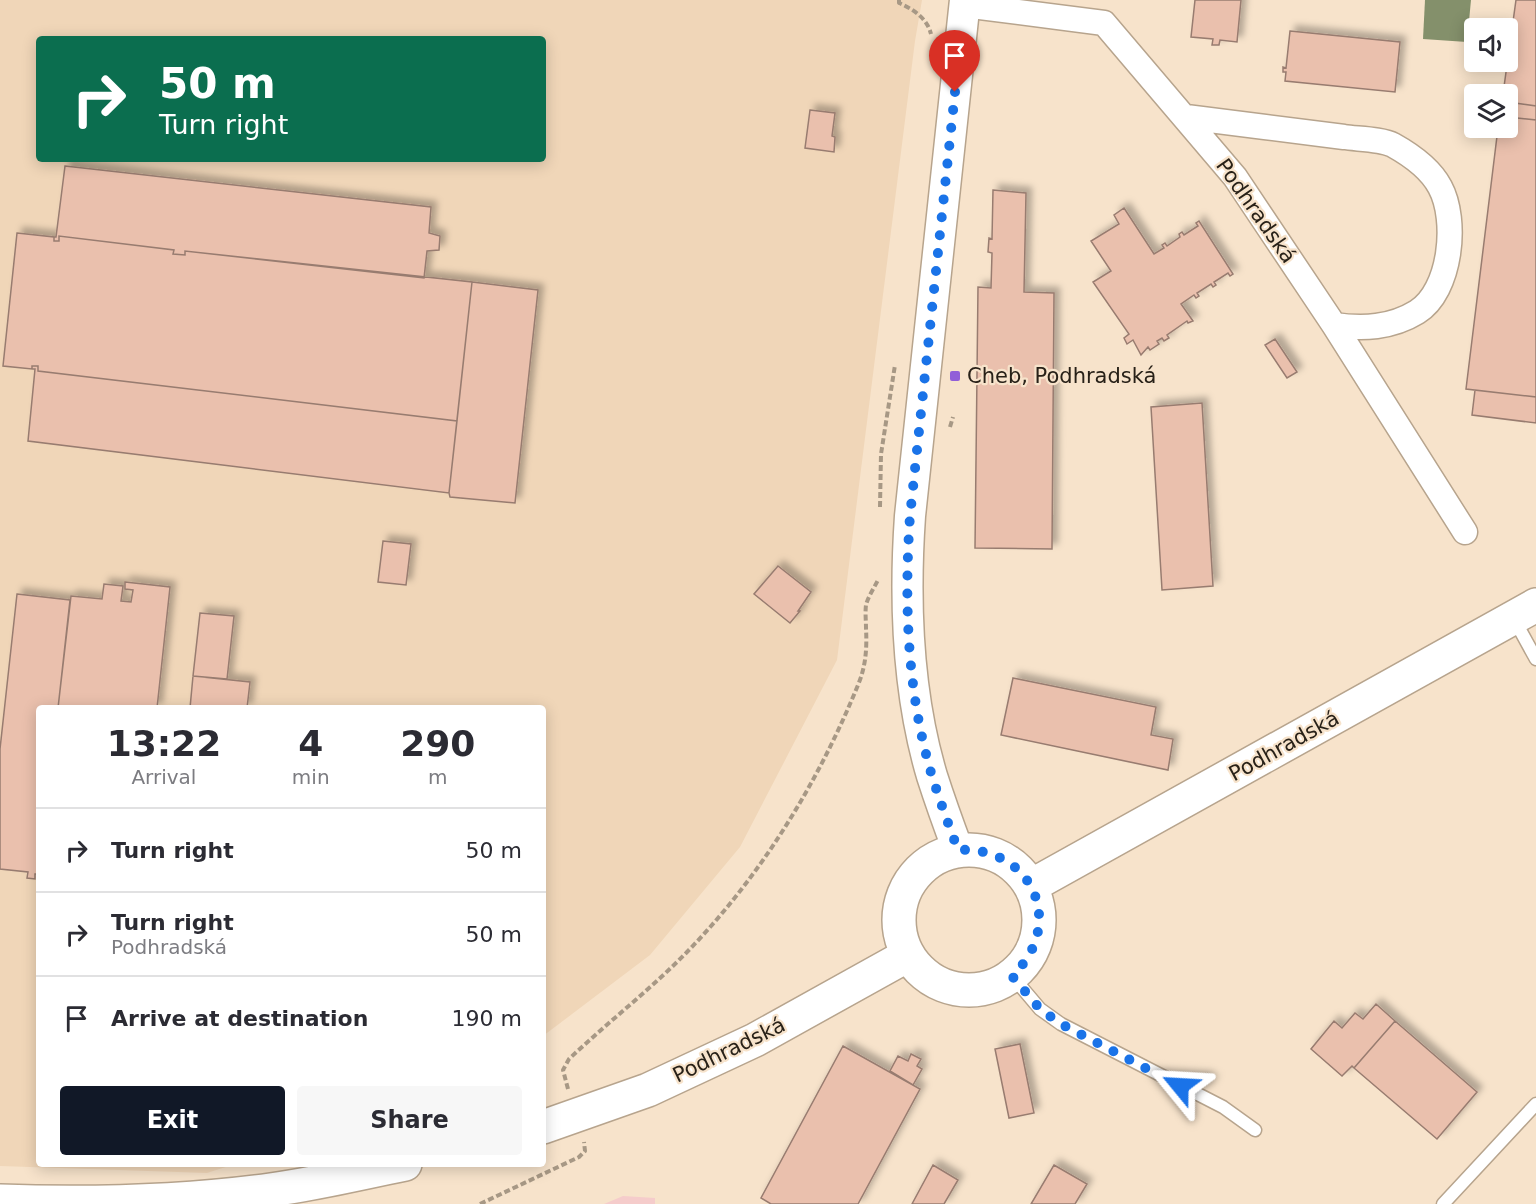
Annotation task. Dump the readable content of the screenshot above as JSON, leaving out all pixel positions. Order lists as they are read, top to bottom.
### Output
{
  "streets": {
    "main road": ["Podhradská"]
  },
  "places": {
    "transit": ["Cheb, Podhradská"]
  },
  "page": {
    "turn": ["50 m", "Turn right"],
    "eta": [
      "13:22",
      "Arrival",
      "4",
      "min",
      "290",
      "m"
    ],
    "list": [
      {
        "name": "Turn right",
        "value": "50 m"
      },
      {
        "name": "Turn right",
        "note": "Podhradská",
        "value": "50 m"
      },
      {
        "name": "Arrive at destination",
        "value": "190 m"
      }
    ],
    "buttons": ["Exit", "Share"]
  }
}
